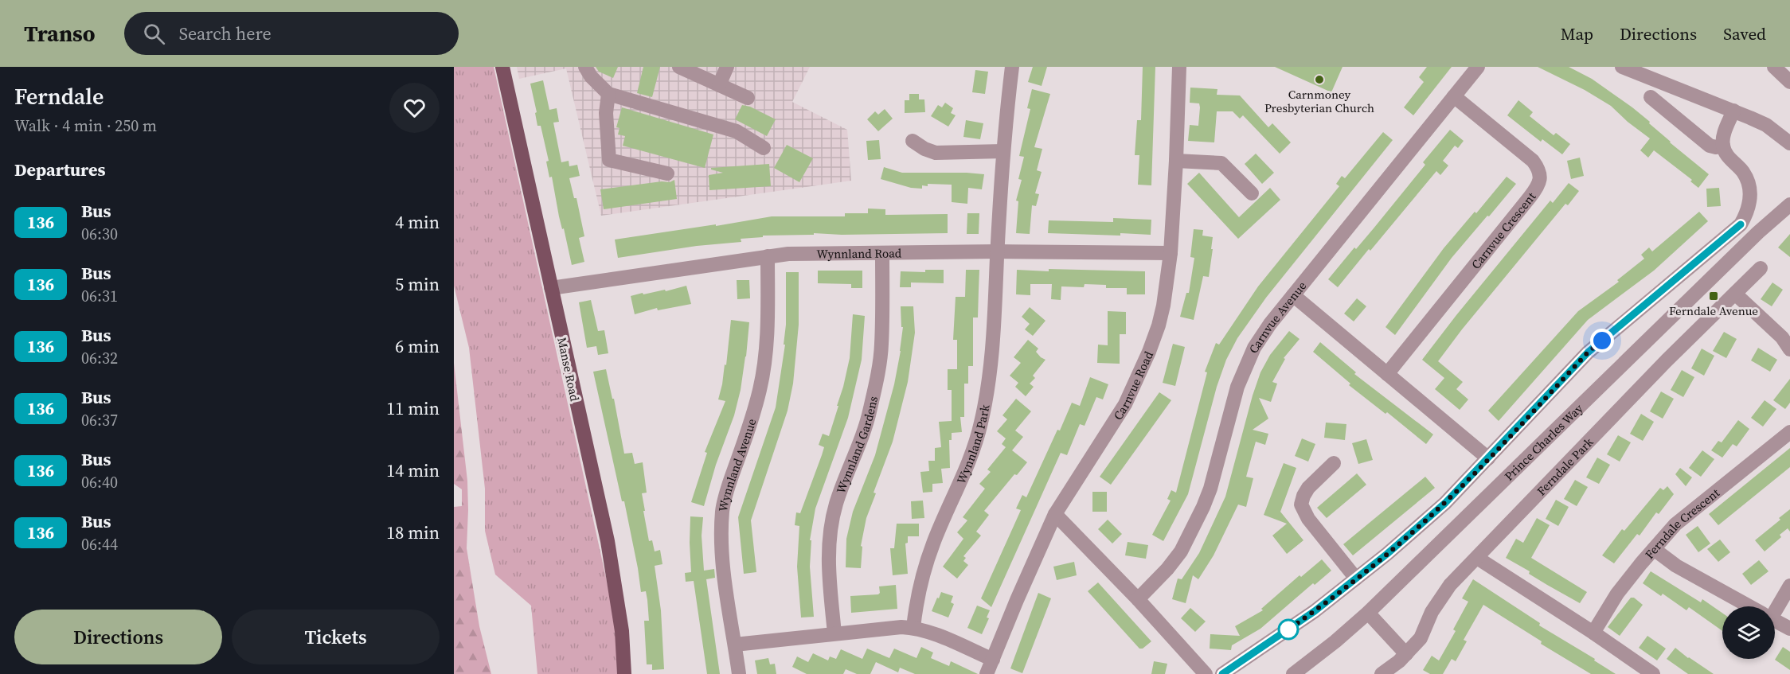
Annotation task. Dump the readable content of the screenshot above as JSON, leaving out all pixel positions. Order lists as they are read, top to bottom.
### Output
{
  "streets": {
    "main road": ["Manse Road"],
    "street": [
      "Carnvue Crescent",
      "Wynnland Road",
      "Carnvue Avenue",
      "Carnvue Road",
      "Prince Charles Way",
      "Wynnland Park",
      "Wynnland Gardens",
      "Wynnland Avenue",
      "Ferndale Park",
      "Ferndale Crescent"
    ]
  },
  "crossings": [
    ["Carnvue Crescent", "Carnvue Avenue"],
    ["Wynnland Road", "Manse Road"],
    ["Wynnland Road", "Carnvue Road"],
    ["Wynnland Road", "Wynnland Park"],
    ["Wynnland Road", "Wynnland Gardens"],
    ["Wynnland Road", "Wynnland Avenue"]
  ],
  "places": {
    "other": ["Carnmoney Presbyterian Church"],
    "transit": ["Ferndale Avenue"]
  },
  "lines": ["bus line 136"],
  "page": {
    "header": "Transo",
    "search": "Search here",
    "nav": ["Map", "Directions", "Saved"],
    "heading": [
      ["Ferndale", "Walk · 4 min · 250 m"],
      "Departures"
    ],
    "list": [
      {
        "mark": "136",
        "name": "Bus",
        "note": "06:30",
        "value": "4 min"
      },
      {
        "mark": "136",
        "name": "Bus",
        "note": "06:31",
        "value": "5 min"
      },
      {
        "mark": "136",
        "name": "Bus",
        "note": "06:32",
        "value": "6 min"
      },
      {
        "mark": "136",
        "name": "Bus",
        "note": "06:37",
        "value": "11 min"
      },
      {
        "mark": "136",
        "name": "Bus",
        "note": "06:40",
        "value": "14 min"
      },
      {
        "mark": "136",
        "name": "Bus",
        "note": "06:44",
        "value": "18 min"
      }
    ],
    "buttons": ["Directions", "Tickets"]
  }
}
